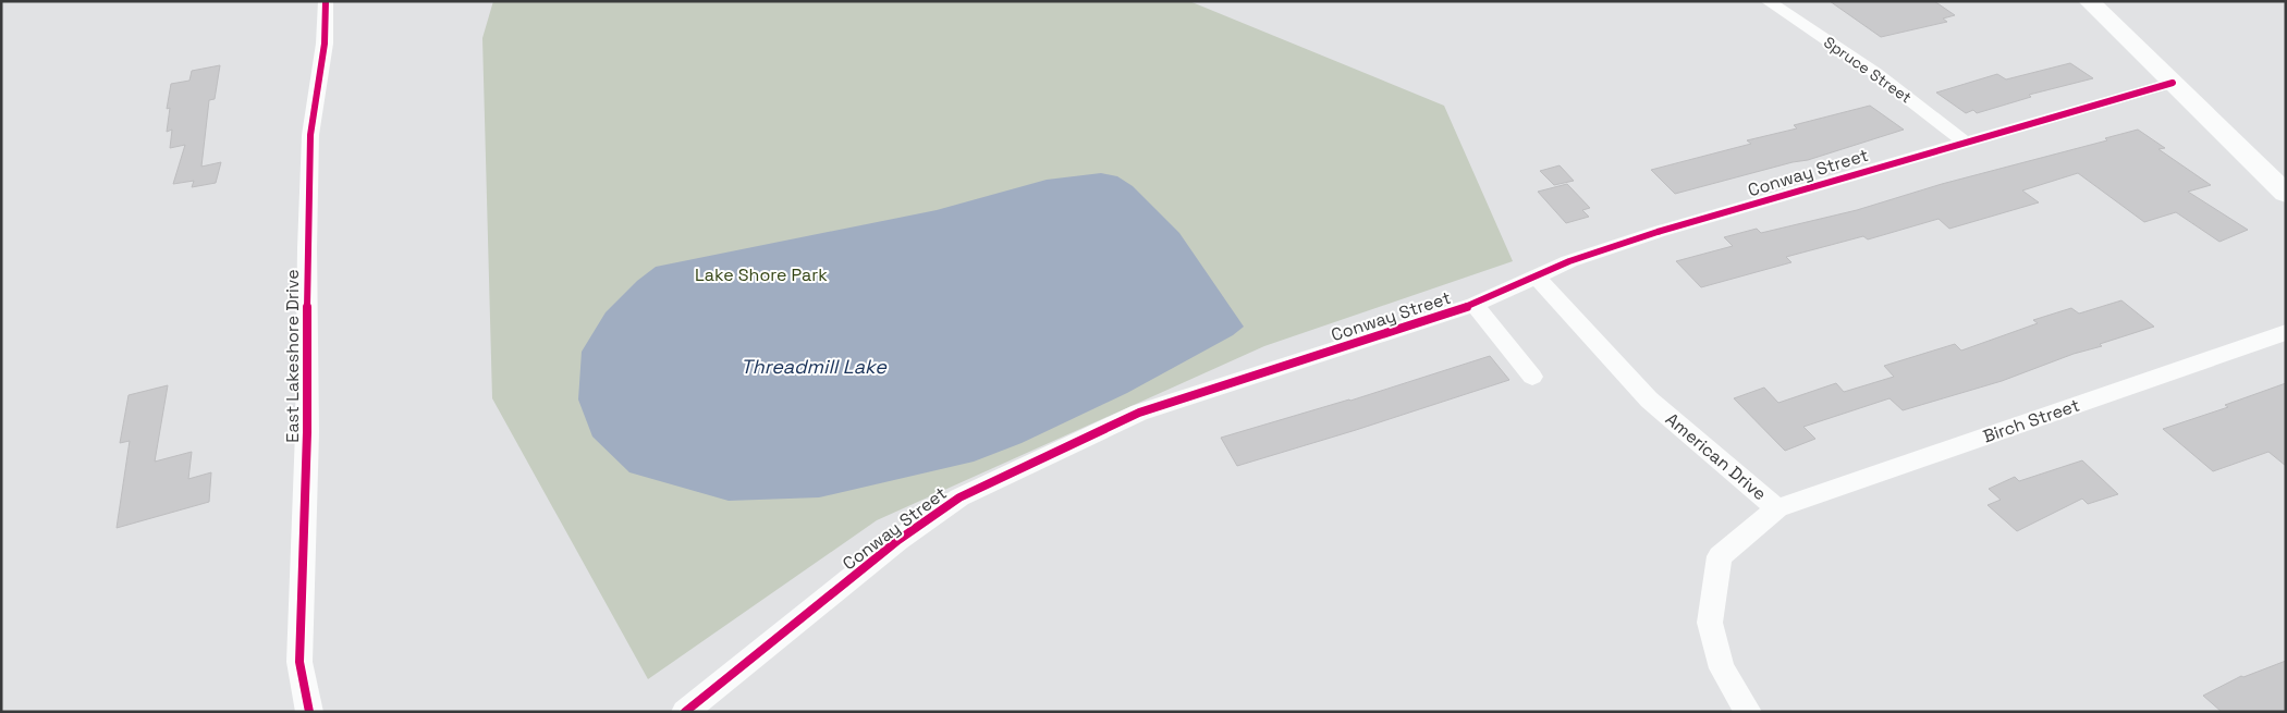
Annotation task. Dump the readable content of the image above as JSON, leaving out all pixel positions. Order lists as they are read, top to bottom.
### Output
{
  "streets": {
    "street": [
      "Spruce Street",
      "Conway Street",
      "East Lakeshore Drive",
      "Birch Street",
      "American Drive"
    ]
  },
  "crossings": [
    ["Spruce Street", "Conway Street"],
    ["Conway Street", "American Drive"],
    ["Birch Street", "American Drive"]
  ],
  "water": ["Threadmill Lake"],
  "parks": ["Lake Shore Park"]
}
